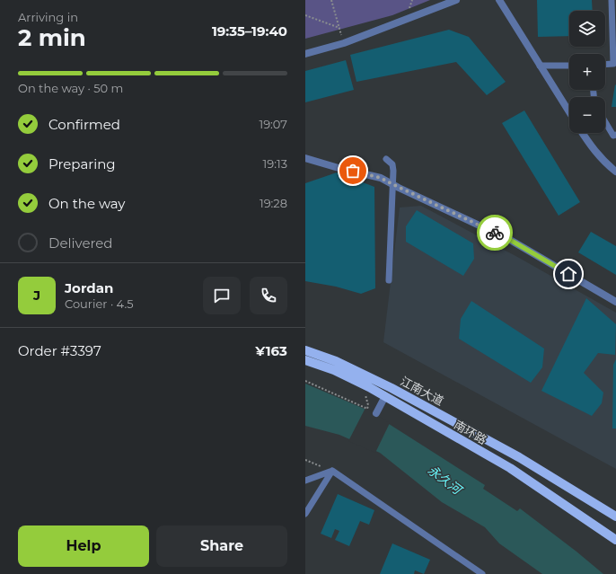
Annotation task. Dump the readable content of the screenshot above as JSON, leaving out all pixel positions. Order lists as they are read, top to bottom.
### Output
{
  "streets": {
    "main road": ["江南大道", "南环路"]
  },
  "water": ["永久河"],
  "page": {
    "heading": ["2 min", "Arriving in", "19:35–19:40"],
    "panel": [
      "Jordan",
      "Courier · 4.5",
      "Order #3397",
      "¥163"
    ],
    "map_buttons": ["+", "−"],
    "bar": "On the way · 50 m",
    "list": [
      ["Confirmed", "19:07"],
      ["Preparing", "19:13"],
      ["On the way", "19:28"],
      "Delivered"
    ],
    "round": "J",
    "buttons": ["Help", "Share"]
  }
}
